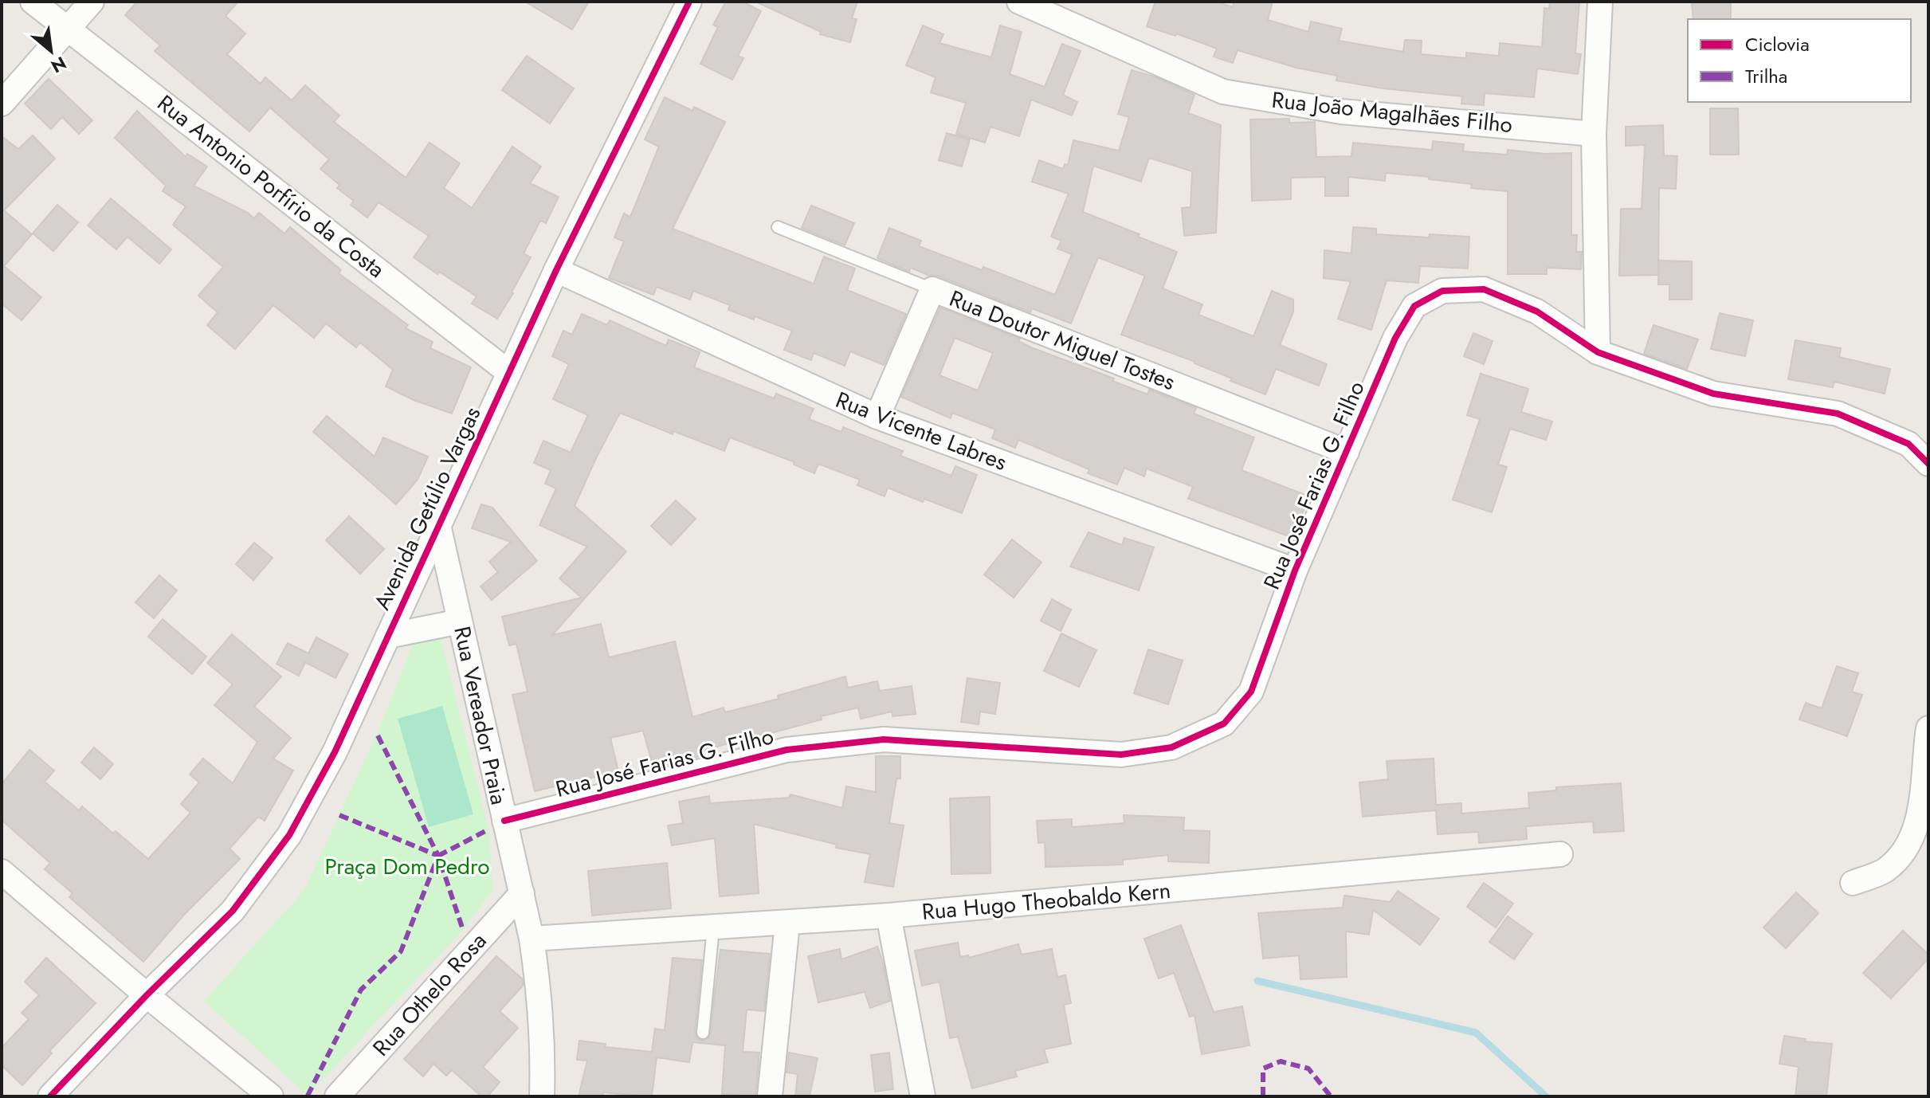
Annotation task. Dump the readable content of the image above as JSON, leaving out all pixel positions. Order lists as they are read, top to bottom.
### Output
{
  "streets": {
    "street": [
      "Rua João Magalhães Filho",
      "Rua Antonio Porfírio da Costa",
      "Rua Doutor Miguel Tostes",
      "Rua Vicente Labres",
      "Rua José Farias G. Filho",
      "Avenida Getúlio Vargas",
      "Rua Vereador Praia",
      "Rua Hugo Theobaldo Kern",
      "Rua Othelo Rosa"
    ]
  },
  "crossings": [
    ["Rua Antonio Porfírio da Costa", "Avenida Getúlio Vargas"],
    ["Rua Doutor Miguel Tostes", "Rua José Farias G. Filho"],
    ["Rua Vicente Labres", "Rua José Farias G. Filho"],
    ["Rua Vicente Labres", "Avenida Getúlio Vargas"],
    ["Rua José Farias G. Filho", "Rua Vereador Praia"],
    ["Avenida Getúlio Vargas", "Rua Vereador Praia"],
    ["Rua Vereador Praia", "Rua Hugo Theobaldo Kern"],
    ["Rua Vereador Praia", "Rua Othelo Rosa"]
  ],
  "parks": ["Praça Dom Pedro"],
  "legend": ["Ciclovia", "Trilha"],
  "north": "bottom right"
}
